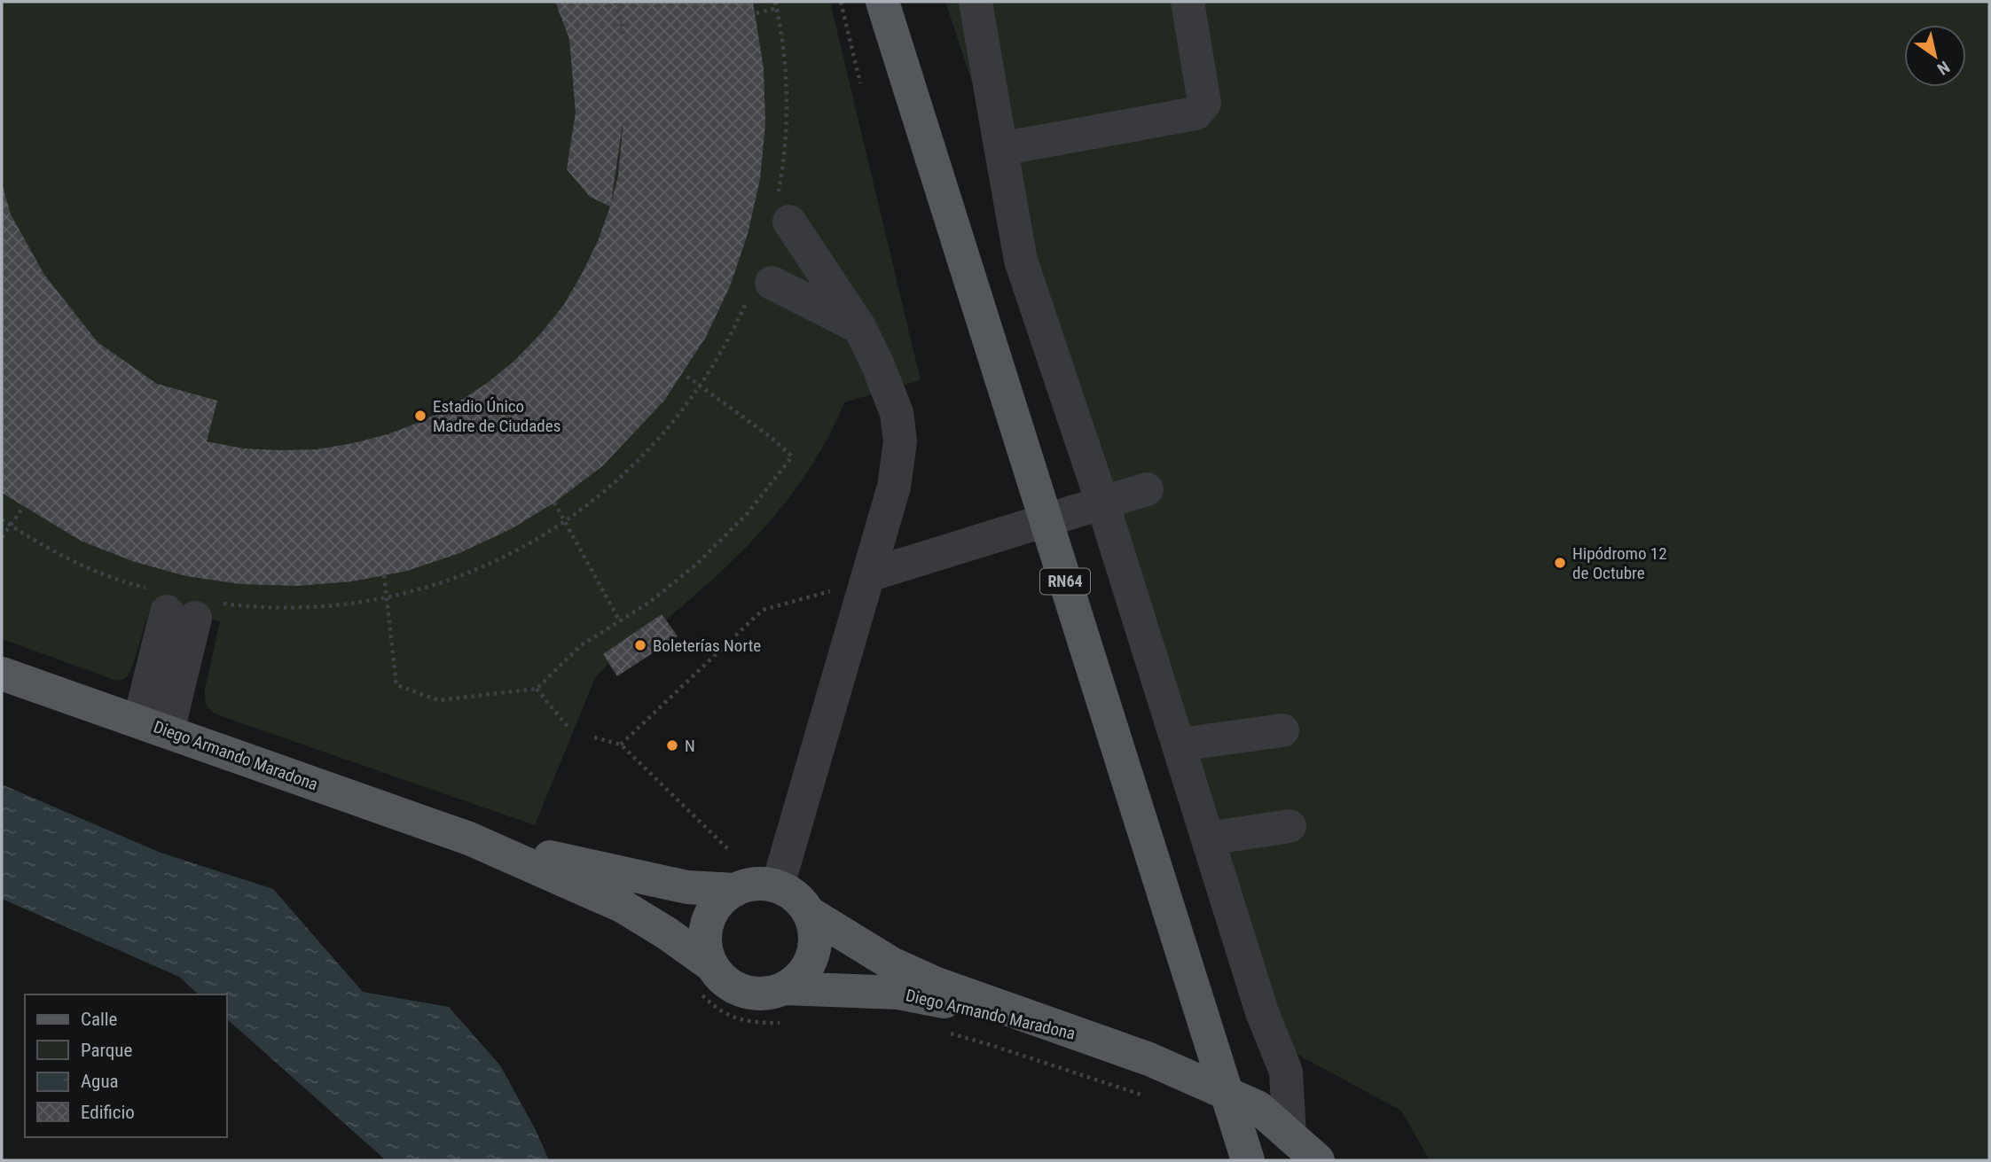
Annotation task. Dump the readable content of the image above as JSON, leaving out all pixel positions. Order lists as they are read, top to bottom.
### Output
{
  "streets": {
    "main road": ["RN64", "Diego Armando Maradona"]
  },
  "places": [
    "Estadio Único Madre de Ciudades",
    "Hipódromo 12 de Octubre",
    "Boleterías Norte",
    "N"
  ],
  "legend": [
    "Calle",
    "Parque",
    "Agua",
    "Edificio"
  ],
  "north": "bottom right"
}
